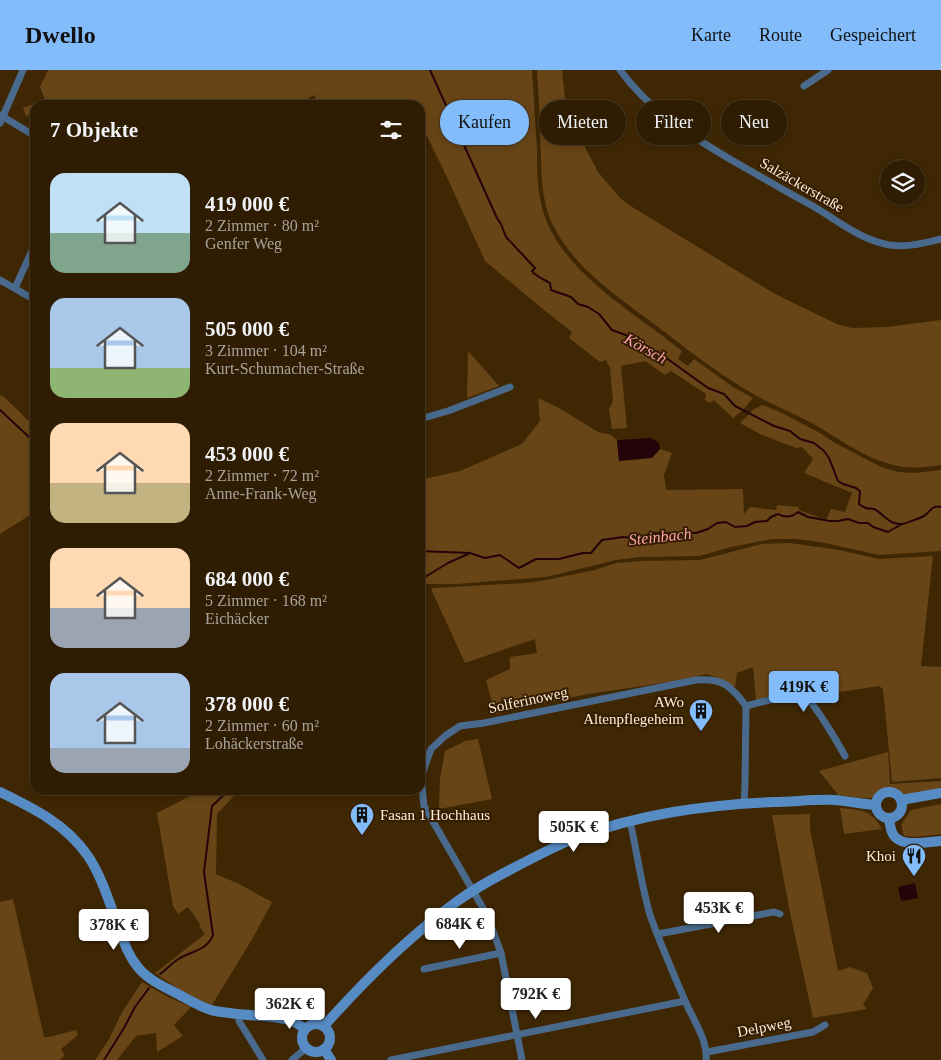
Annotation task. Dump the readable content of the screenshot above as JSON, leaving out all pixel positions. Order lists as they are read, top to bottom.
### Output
{
  "streets": {
    "street": ["Salzäckerstraße", "Solferinoweg", "Delpweg"]
  },
  "water": ["Körsch", "Steinbach"],
  "places": {
    "building": ["AWo Altenpflegeheim", "Fasan 1 Hochhaus"],
    "restaurant": ["Khoi"]
  },
  "page": {
    "header": "Dwello",
    "nav": ["Karte", "Route", "Gespeichert"],
    "chip": [
      "Kaufen",
      "Mieten",
      "Filter",
      "Neu"
    ],
    "heading": "7 Objekte",
    "list": [
      {
        "name": "419 000 €",
        "note": "2 Zimmer · 80 m² · Genfer Weg"
      },
      {
        "name": "505 000 €",
        "note": "3 Zimmer · 104 m² · Kurt-Schumacher-Straße"
      },
      {
        "name": "453 000 €",
        "note": "2 Zimmer · 72 m² · Anne-Frank-Weg"
      },
      {
        "name": "684 000 €",
        "note": "5 Zimmer · 168 m² · Eichäcker"
      },
      {
        "name": "378 000 €",
        "note": "2 Zimmer · 60 m² · Lohäckerstraße"
      }
    ],
    "price": [
      "419K €",
      "505K €",
      "453K €",
      "684K €",
      "378K €",
      "792K €",
      "362K €"
    ]
  }
}
